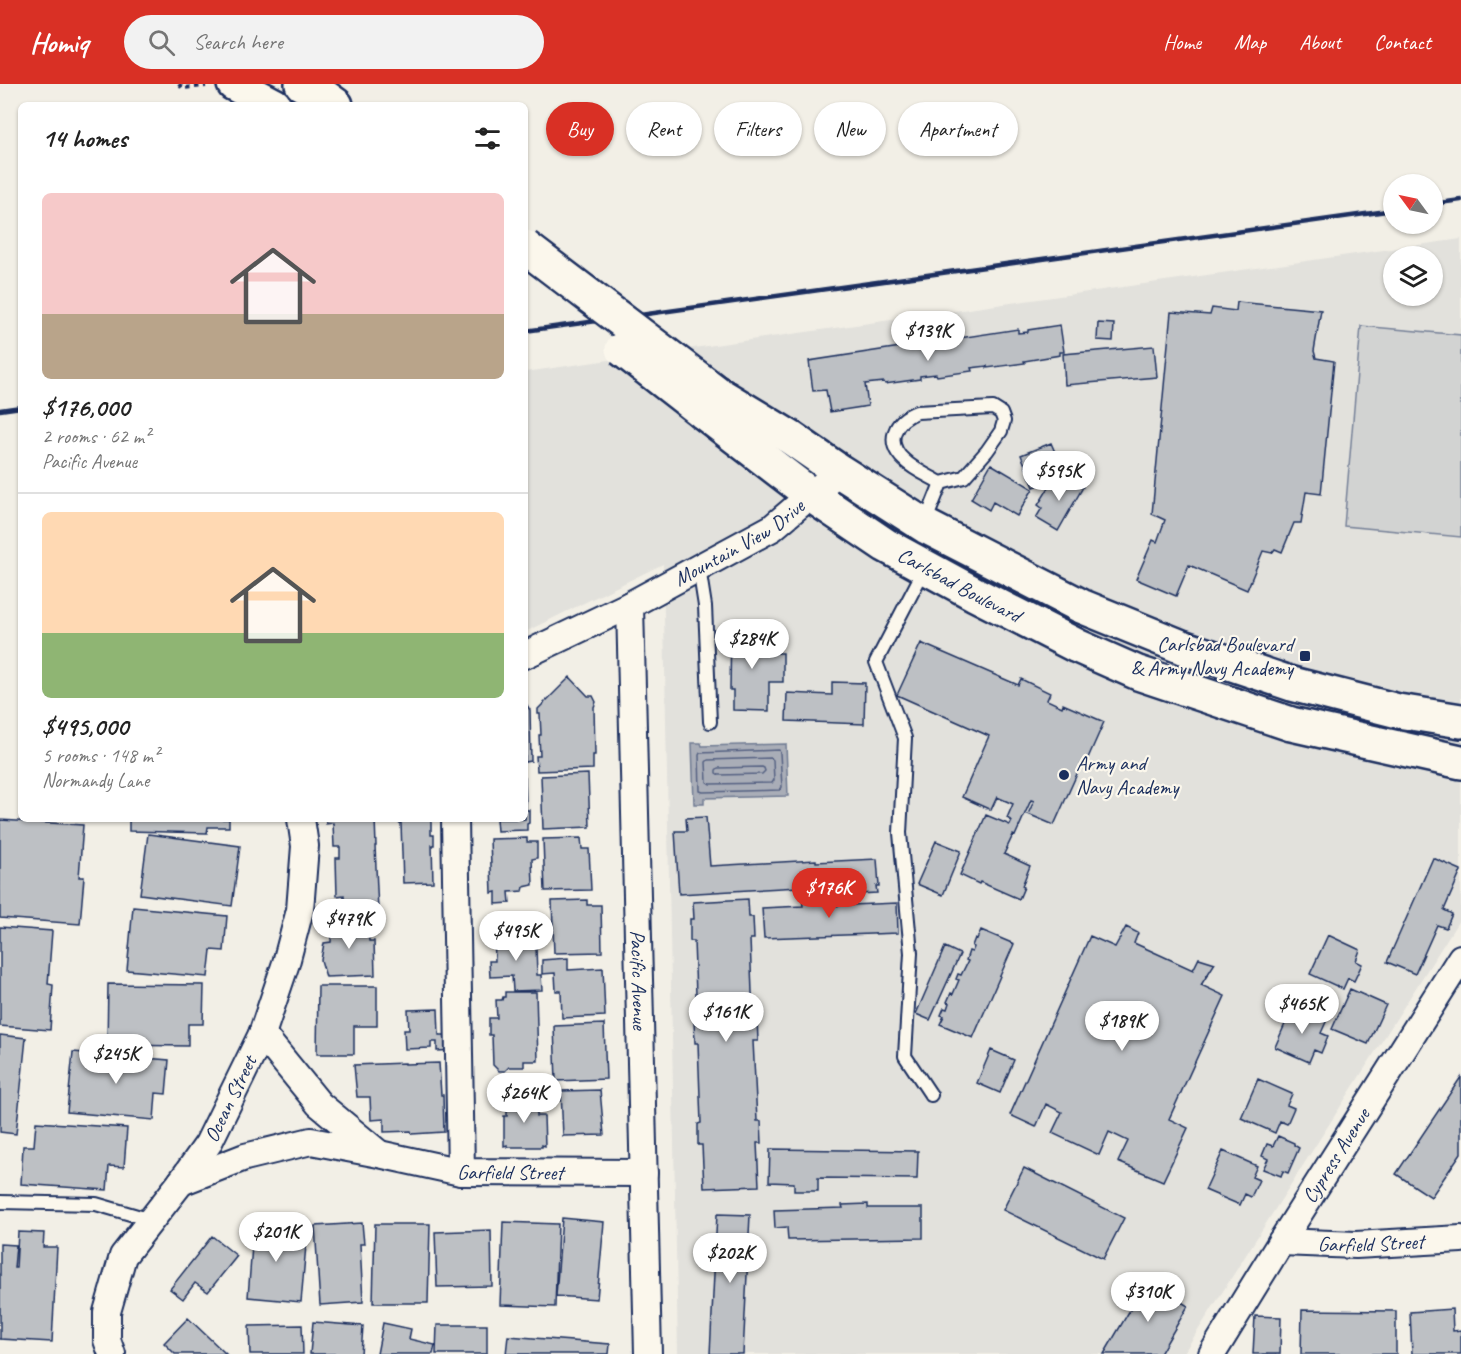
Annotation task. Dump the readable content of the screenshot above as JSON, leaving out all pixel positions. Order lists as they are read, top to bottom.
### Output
{
  "streets": {
    "main road": ["Carlsbad Boulevard"],
    "street": [
      "Mountain View Drive",
      "Pacific Avenue",
      "Ocean Street",
      "Cypress Avenue",
      "Garfield Street"
    ]
  },
  "crossings": [
    ["Mountain View Drive", "Carlsbad Boulevard"],
    ["Mountain View Drive", "Pacific Avenue"],
    ["Pacific Avenue", "Garfield Street"],
    ["Ocean Street", "Garfield Street"],
    ["Cypress Avenue", "Garfield Street"]
  ],
  "places": {
    "transit": ["Carlsbad Boulevard & Army Navy Academy"],
    "other": ["Army and Navy Academy"]
  },
  "north": "top left",
  "page": {
    "header": "Homiq",
    "search": "Search here",
    "nav": [
      "Home",
      "Map",
      "About",
      "Contact"
    ],
    "chip": [
      "Buy",
      "Rent",
      "Filters",
      "New",
      "Apartment"
    ],
    "heading": "14 homes",
    "list": [
      {
        "name": "$176,000",
        "note": "2 rooms · 62 m² · Pacific Avenue"
      },
      {
        "name": "$495,000",
        "note": "5 rooms · 148 m² · Normandy Lane"
      }
    ],
    "price": [
      "$139K",
      "$595K",
      "$284K",
      "$176K",
      "$479K",
      "$495K",
      "$465K",
      "$161K",
      "$189K",
      "$245K",
      "$264K",
      "$201K",
      "$202K",
      "$310K"
    ]
  }
}
